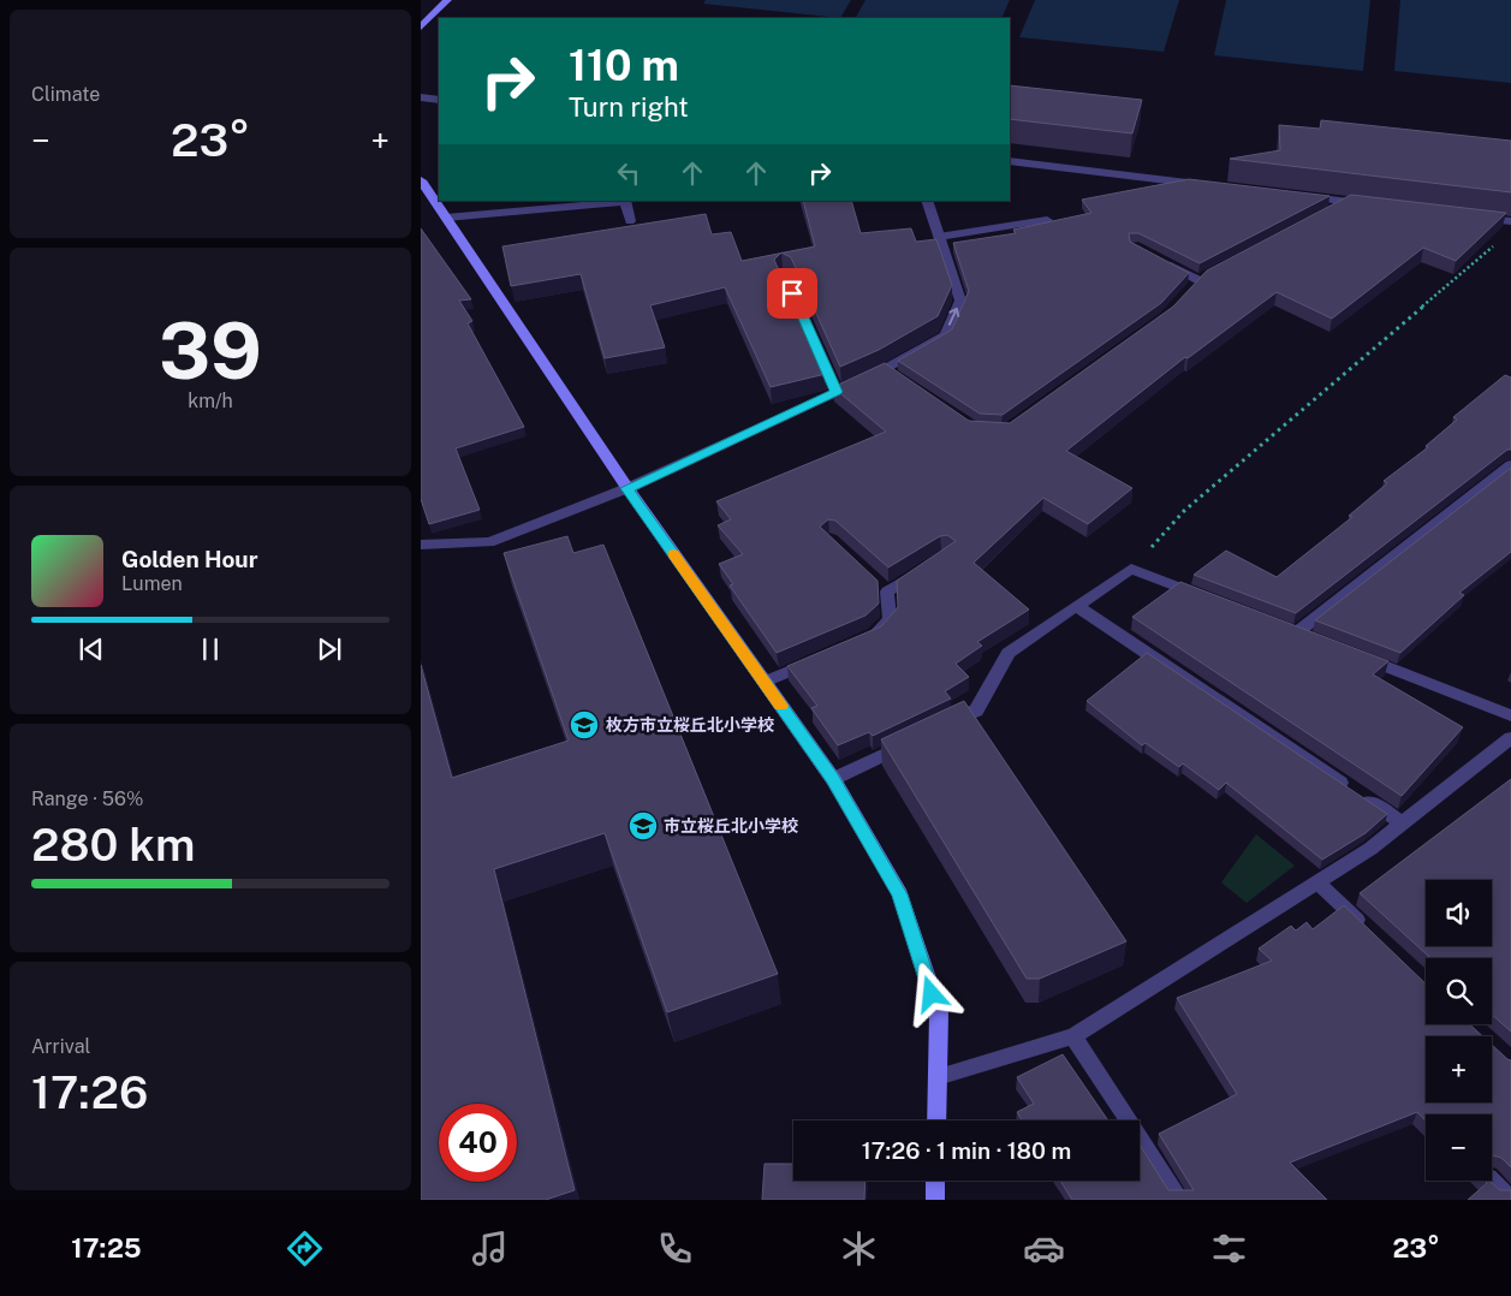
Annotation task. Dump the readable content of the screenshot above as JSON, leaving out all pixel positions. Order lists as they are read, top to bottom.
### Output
{
  "places": {
    "school or university": ["枚方市立桜丘北小学校", "市立桜丘北小学校"]
  },
  "page": {
    "tile": [
      "Climate",
      ["39", "km/h"],
      ["Range · 56%", "280 km"],
      ["Arrival", "17:26"]
    ],
    "turn": ["110 m", "Turn right"],
    "heat": ["−", "23°", "+"],
    "song": ["Golden Hour", "Lumen"],
    "map_buttons": ["+", "−"],
    "limit": "40",
    "trip": "17:26 · 1 min · 180 m",
    "tabs": ["17:25", "23°"]
  }
}
